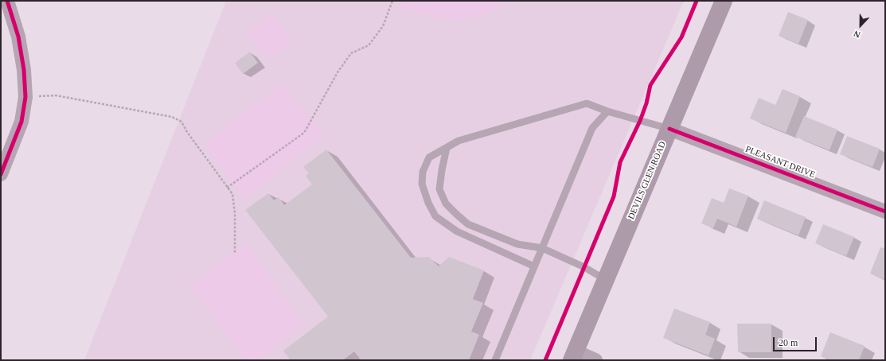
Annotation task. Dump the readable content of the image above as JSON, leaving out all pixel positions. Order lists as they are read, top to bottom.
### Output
{
  "streets": {
    "main road": ["DEVILS GLEN ROAD"],
    "street": ["PLEASANT DRIVE"]
  },
  "crossings": [
    ["PLEASANT DRIVE", "DEVILS GLEN ROAD"]
  ],
  "scale_bar": "20 m",
  "north": "bottom"
}
